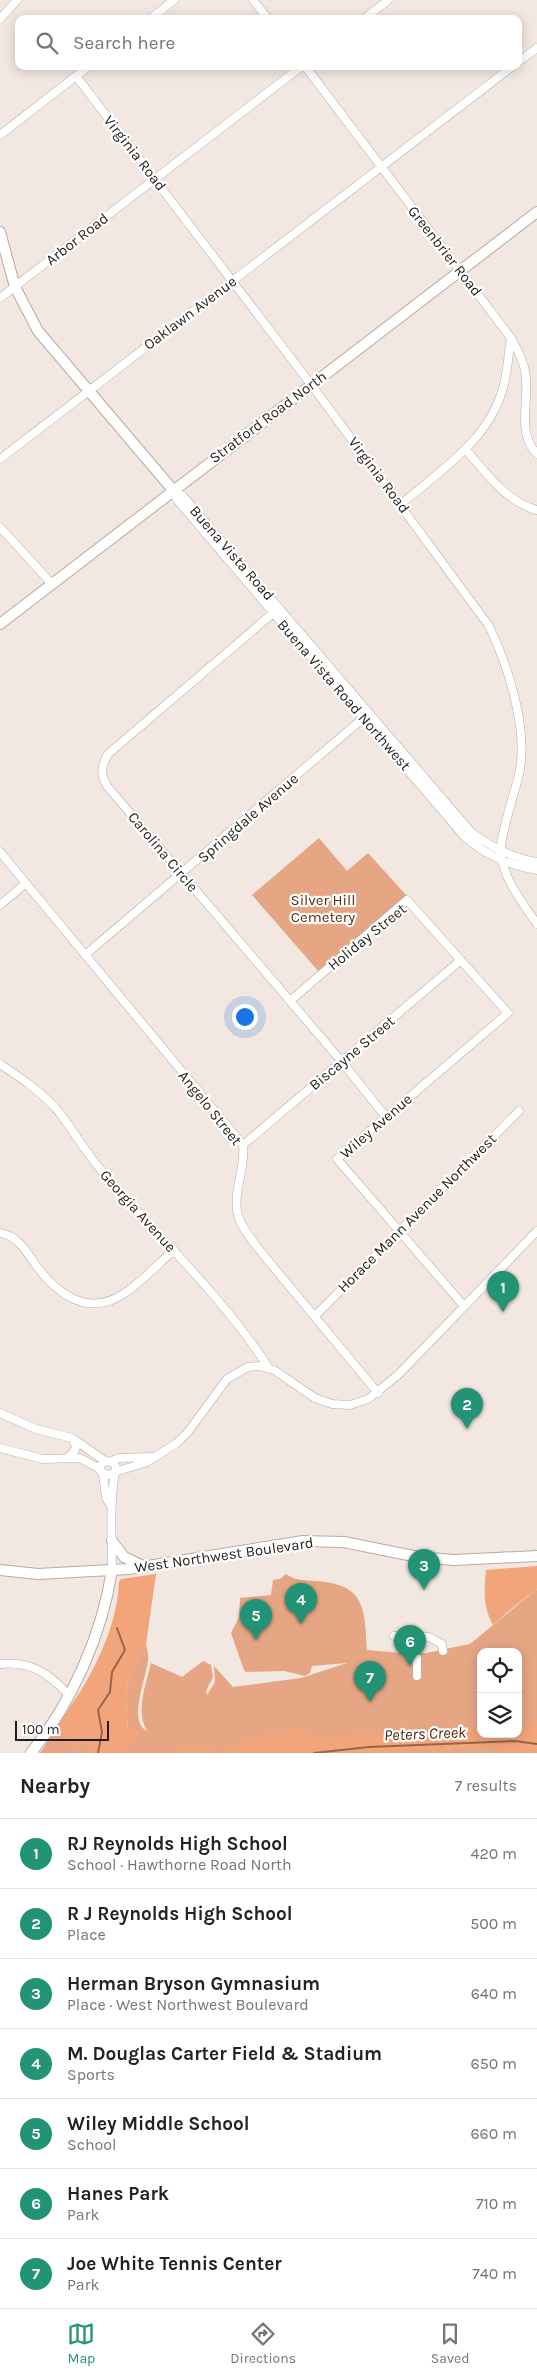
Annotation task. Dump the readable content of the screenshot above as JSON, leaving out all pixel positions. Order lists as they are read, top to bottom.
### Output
{
  "streets": {
    "main road": ["Stratford Road North", "Buena Vista Road", "West Northwest Boulevard"],
    "street": [
      "Virginia Road",
      "Arbor Road",
      "Greenbrier Road",
      "Oaklawn Avenue",
      "Buena Vista Road Northwest",
      "Springdale Avenue",
      "Carolina Circle",
      "Holiday Street",
      "Biscayne Street",
      "Angelo Street",
      "Wiley Avenue",
      "Georgia Avenue",
      "Horace Mann Avenue Northwest"
    ]
  },
  "crossings": [
    ["Virginia Road", "Arbor Road"],
    ["Virginia Road", "Oaklawn Avenue"],
    ["Virginia Road", "Stratford Road North"],
    ["Virginia Road", "Buena Vista Road"],
    ["Virginia Road", "Buena Vista Road Northwest"],
    ["Arbor Road", "Buena Vista Road"],
    ["Greenbrier Road", "Oaklawn Avenue"],
    ["Greenbrier Road", "Stratford Road North"],
    ["Oaklawn Avenue", "Buena Vista Road"],
    ["Stratford Road North", "Buena Vista Road"],
    ["Buena Vista Road", "Buena Vista Road Northwest"],
    ["Buena Vista Road", "Springdale Avenue"],
    ["Buena Vista Road", "Carolina Circle"],
    ["Buena Vista Road Northwest", "Springdale Avenue"],
    ["Springdale Avenue", "Carolina Circle"],
    ["Springdale Avenue", "Angelo Street"],
    ["Carolina Circle", "Holiday Street"],
    ["Carolina Circle", "Biscayne Street"],
    ["Carolina Circle", "Wiley Avenue"],
    ["Holiday Street", "Biscayne Street"],
    ["Holiday Street", "Wiley Avenue"],
    ["Biscayne Street", "Angelo Street"],
    ["Biscayne Street", "Wiley Avenue"],
    ["Angelo Street", "Horace Mann Avenue Northwest"],
    ["Wiley Avenue", "Horace Mann Avenue Northwest"]
  ],
  "water": ["Peters Creek"],
  "parks": ["Silver Hill Cemetery"],
  "scale_bar": "100 m",
  "page": {
    "search": "Search here",
    "pins": [
      "1",
      "2",
      "3",
      "4",
      "5",
      "6",
      "7"
    ],
    "scale": "100 m",
    "heading": ["Nearby", "7 results"],
    "list": [
      {
        "mark": "1",
        "name": "RJ Reynolds High School",
        "note": "School · Hawthorne Road North",
        "value": "420 m"
      },
      {
        "mark": "2",
        "name": "R J Reynolds High School",
        "note": "Place",
        "value": "500 m"
      },
      {
        "mark": "3",
        "name": "Herman Bryson Gymnasium",
        "note": "Place · West Northwest Boulevard",
        "value": "640 m"
      },
      {
        "mark": "4",
        "name": "M. Douglas Carter Field & Stadium",
        "note": "Sports",
        "value": "650 m"
      },
      {
        "mark": "5",
        "name": "Wiley Middle School",
        "note": "School",
        "value": "660 m"
      },
      {
        "mark": "6",
        "name": "Hanes Park",
        "note": "Park",
        "value": "710 m"
      },
      {
        "mark": "7",
        "name": "Joe White Tennis Center",
        "note": "Park",
        "value": "740 m"
      }
    ],
    "nav": ["Map", "Directions", "Saved"]
  }
}
